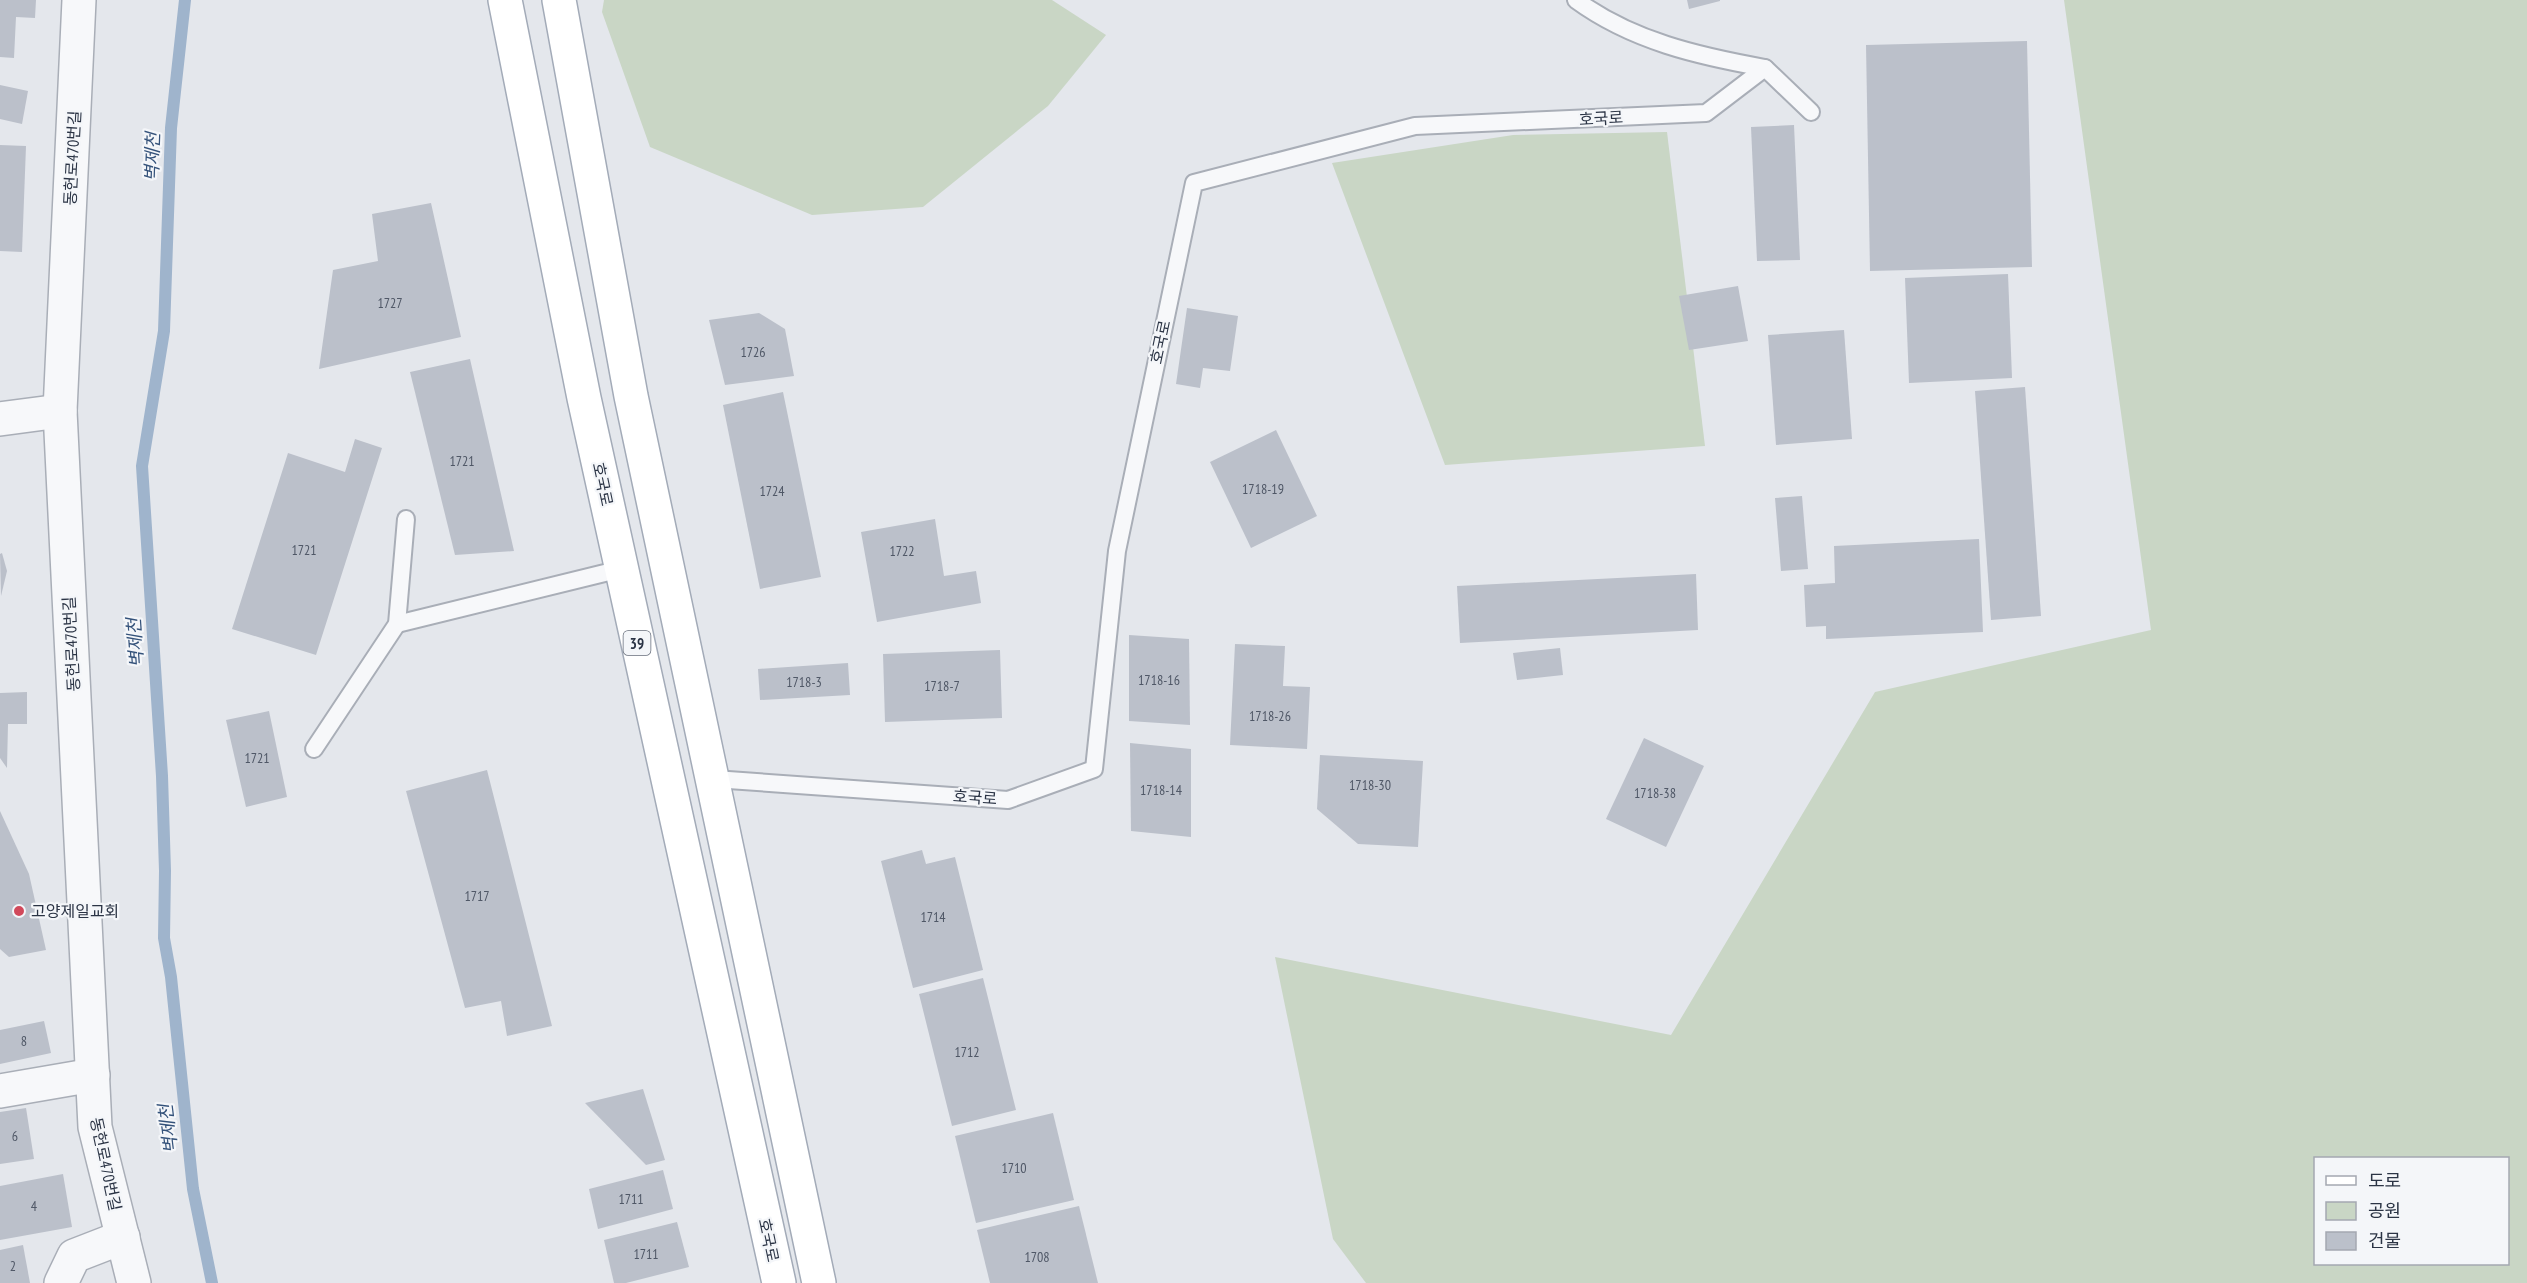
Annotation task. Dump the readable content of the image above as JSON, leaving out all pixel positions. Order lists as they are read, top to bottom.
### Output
{
  "streets": {
    "main road": ["호국로", "39"],
    "street": ["동헌로470번길"]
  },
  "water": ["벽제천"],
  "places": ["고양제일교회"],
  "house_numbers": [
    "1727",
    "1726",
    "1721",
    "1718-19",
    "1724",
    "1721",
    "1722",
    "1718-16",
    "1718-3",
    "1718-7",
    "1718-26",
    "1721",
    "1718-30",
    "1718-14",
    "1718-38",
    "1717",
    "1714",
    "8",
    "1712",
    "6",
    "1710",
    "1711",
    "4",
    "1711",
    "1708",
    "2"
  ],
  "legend": ["도로", "공원", "건물"]
}
